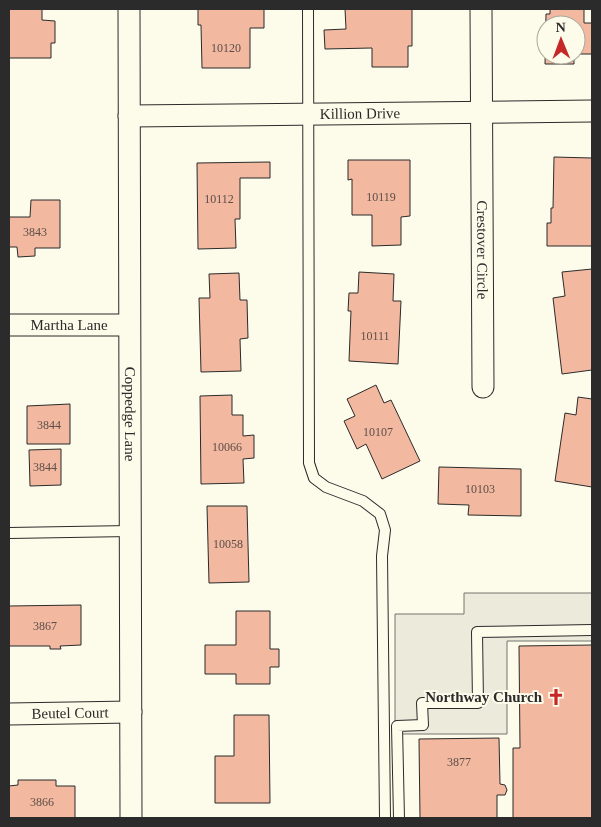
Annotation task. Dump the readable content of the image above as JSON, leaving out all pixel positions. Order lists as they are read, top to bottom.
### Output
{
  "streets": {
    "street": [
      "Killion Drive",
      "Crestover Circle",
      "Martha Lane",
      "Coppedge Lane",
      "Beutel Court"
    ]
  },
  "crossings": [
    ["Killion Drive", "Crestover Circle"],
    ["Killion Drive", "Coppedge Lane"],
    ["Martha Lane", "Coppedge Lane"],
    ["Coppedge Lane", "Beutel Court"]
  ],
  "places": {
    "church": ["Northway Church"]
  },
  "house_numbers": [
    "10120",
    "10119",
    "10112",
    "3843",
    "10111",
    "3844",
    "10107",
    "10066",
    "3844",
    "10103",
    "10058",
    "3867",
    "3877",
    "3866"
  ],
  "north": "top"
}
